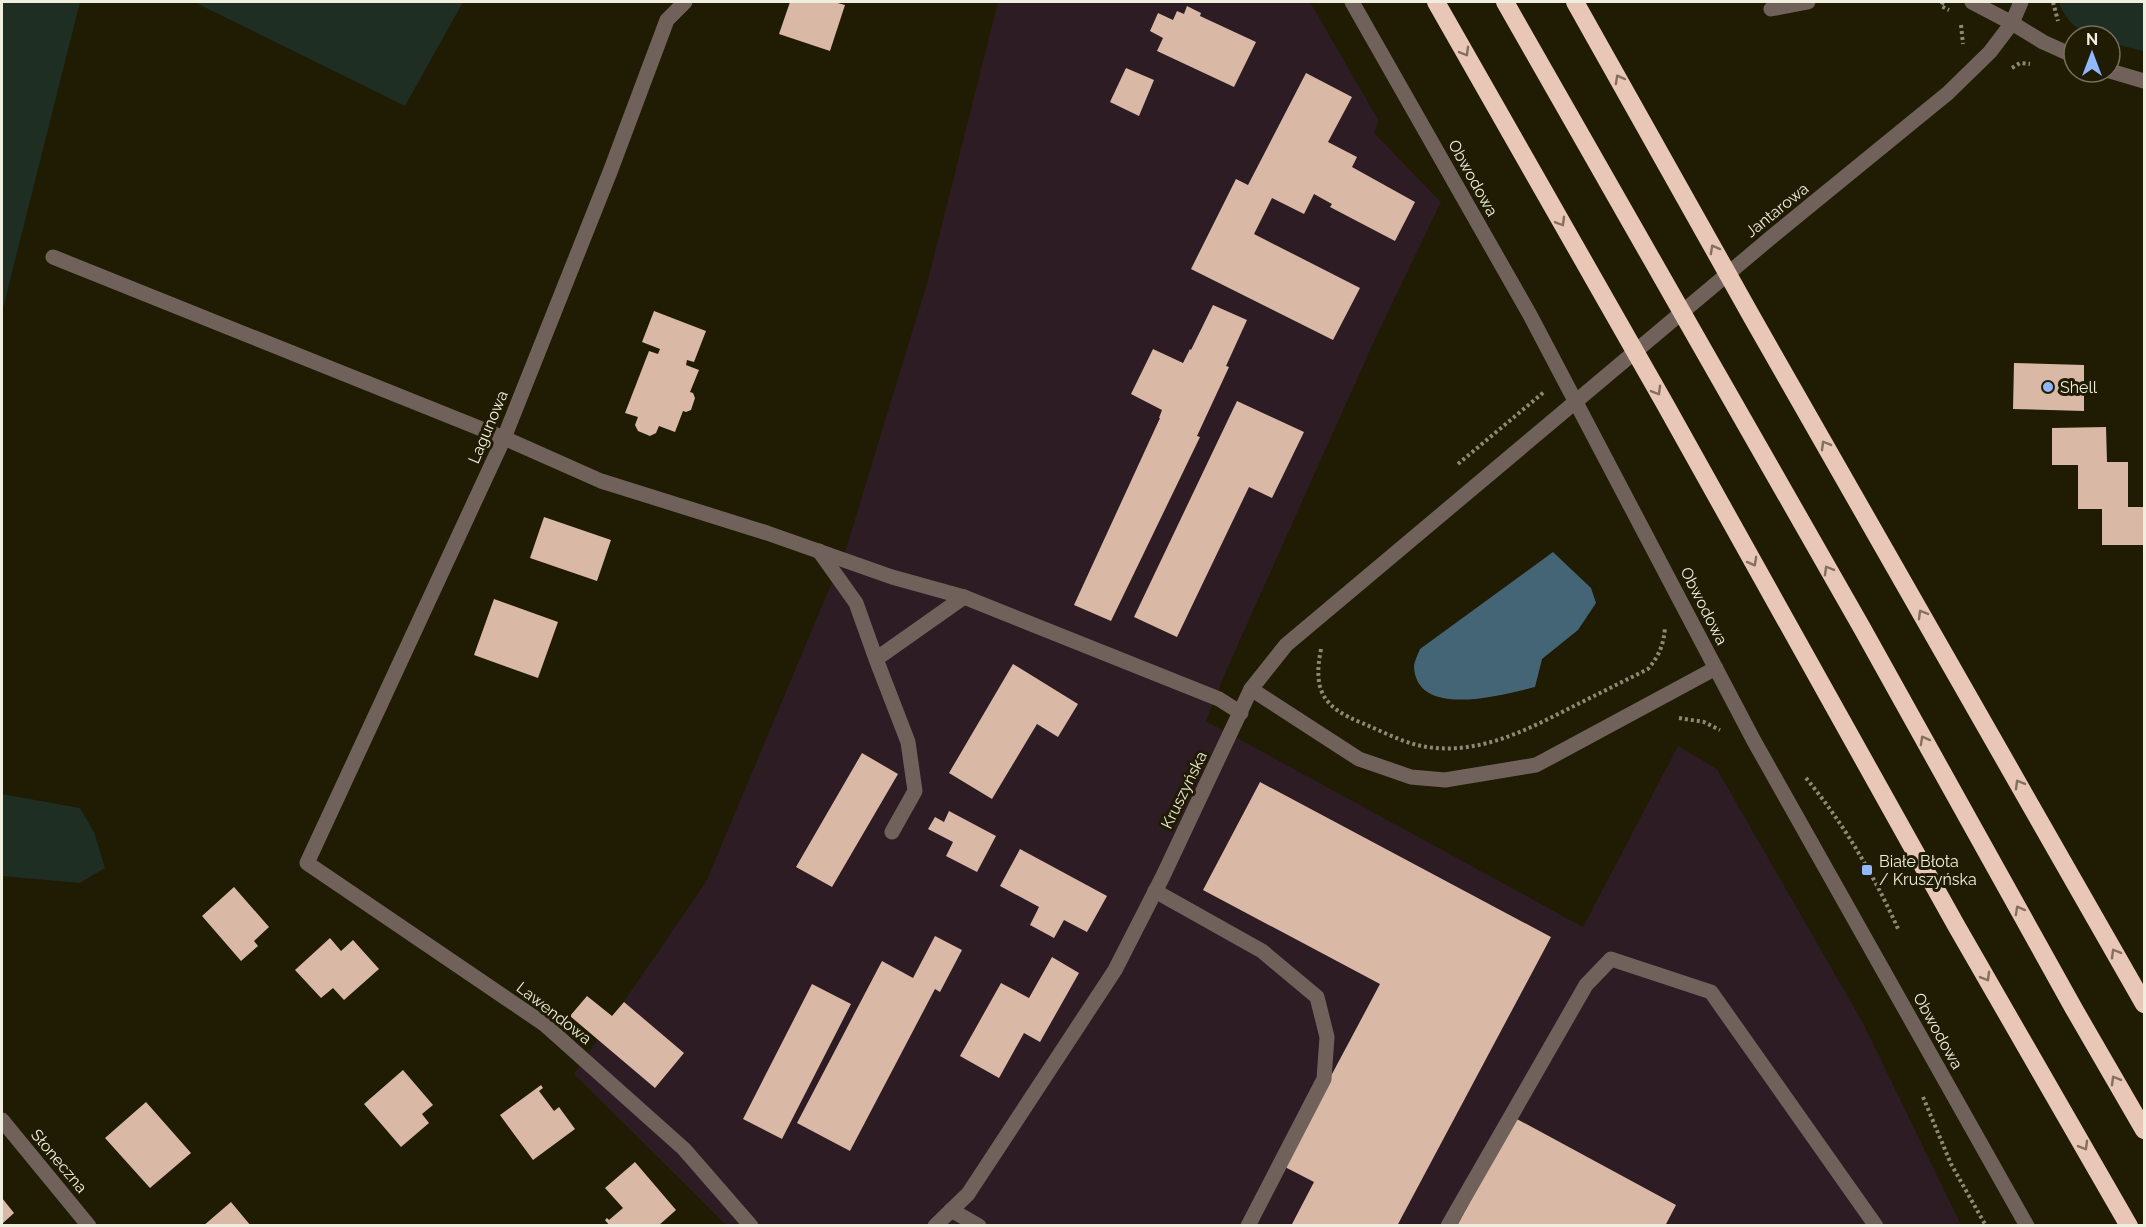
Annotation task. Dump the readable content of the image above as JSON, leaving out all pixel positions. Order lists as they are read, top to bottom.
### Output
{
  "streets": {
    "street": [
      "Obwodowa",
      "Jantarowa",
      "Lagunowa",
      "Kruszyńska",
      "Lawendowa",
      "Słoneczna"
    ]
  },
  "crossings": [
    ["Jantarowa", "Kruszyńska"],
    ["Lagunowa", "Lawendowa"]
  ],
  "places": {
    "other": ["Shell"],
    "transit": ["Białe Błota / Kruszyńska"]
  },
  "north": "top"
}
